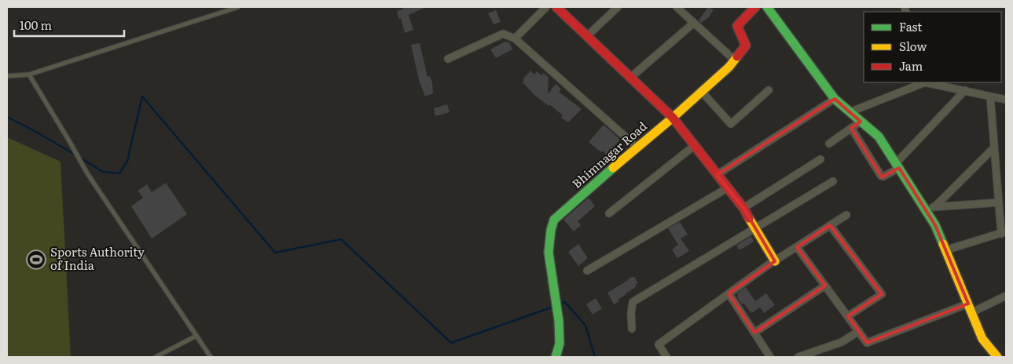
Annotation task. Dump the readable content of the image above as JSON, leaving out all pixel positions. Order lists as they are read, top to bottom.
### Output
{
  "streets": {
    "street": ["Bhimnagar Road"]
  },
  "places": {
    "sports": ["Sports Authority of India"]
  },
  "legend": ["Fast", "Slow", "Jam"],
  "scale_bar": "100 m"
}
